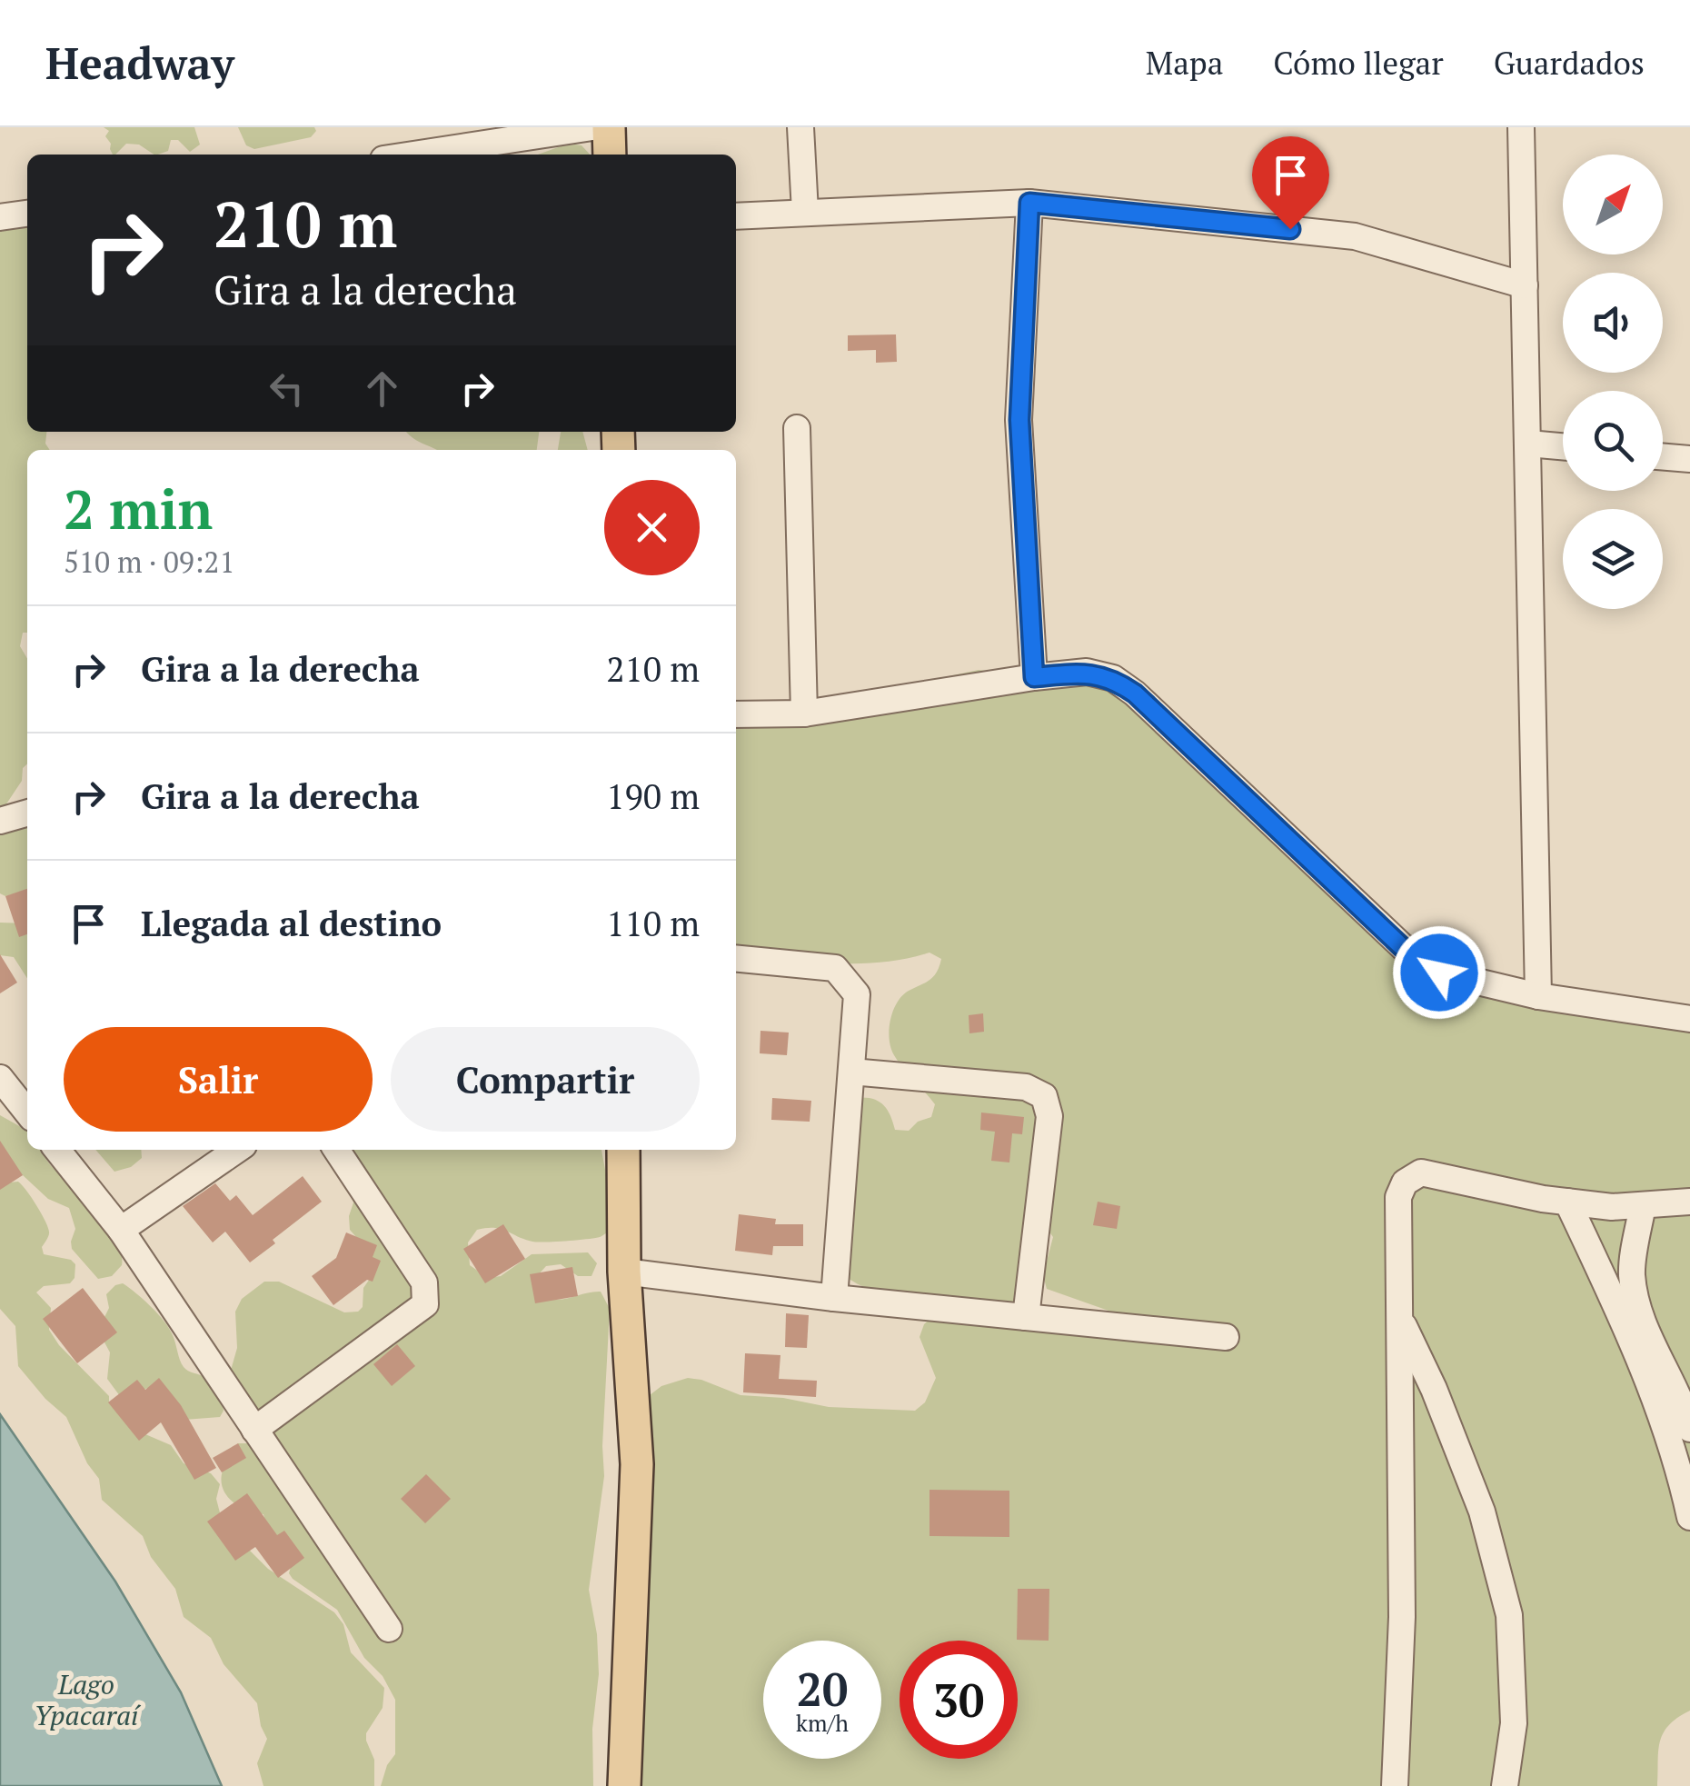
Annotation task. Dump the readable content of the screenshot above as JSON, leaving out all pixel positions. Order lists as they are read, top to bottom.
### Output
{
  "water": ["Lago Ypacaraí"],
  "north": "top right",
  "page": {
    "header": "Headway",
    "nav": ["Mapa", "Cómo llegar", "Guardados"],
    "turn": ["210 m", "Gira a la derecha"],
    "heading": ["2 min", "510 m · 09:21"],
    "list": [
      {
        "name": "Gira a la derecha",
        "value": "210 m"
      },
      {
        "name": "Gira a la derecha",
        "value": "190 m"
      },
      {
        "name": "Llegada al destino",
        "value": "110 m"
      }
    ],
    "buttons": ["Salir", "Compartir"],
    "speed": "20 km/h",
    "limit": "30"
  }
}
